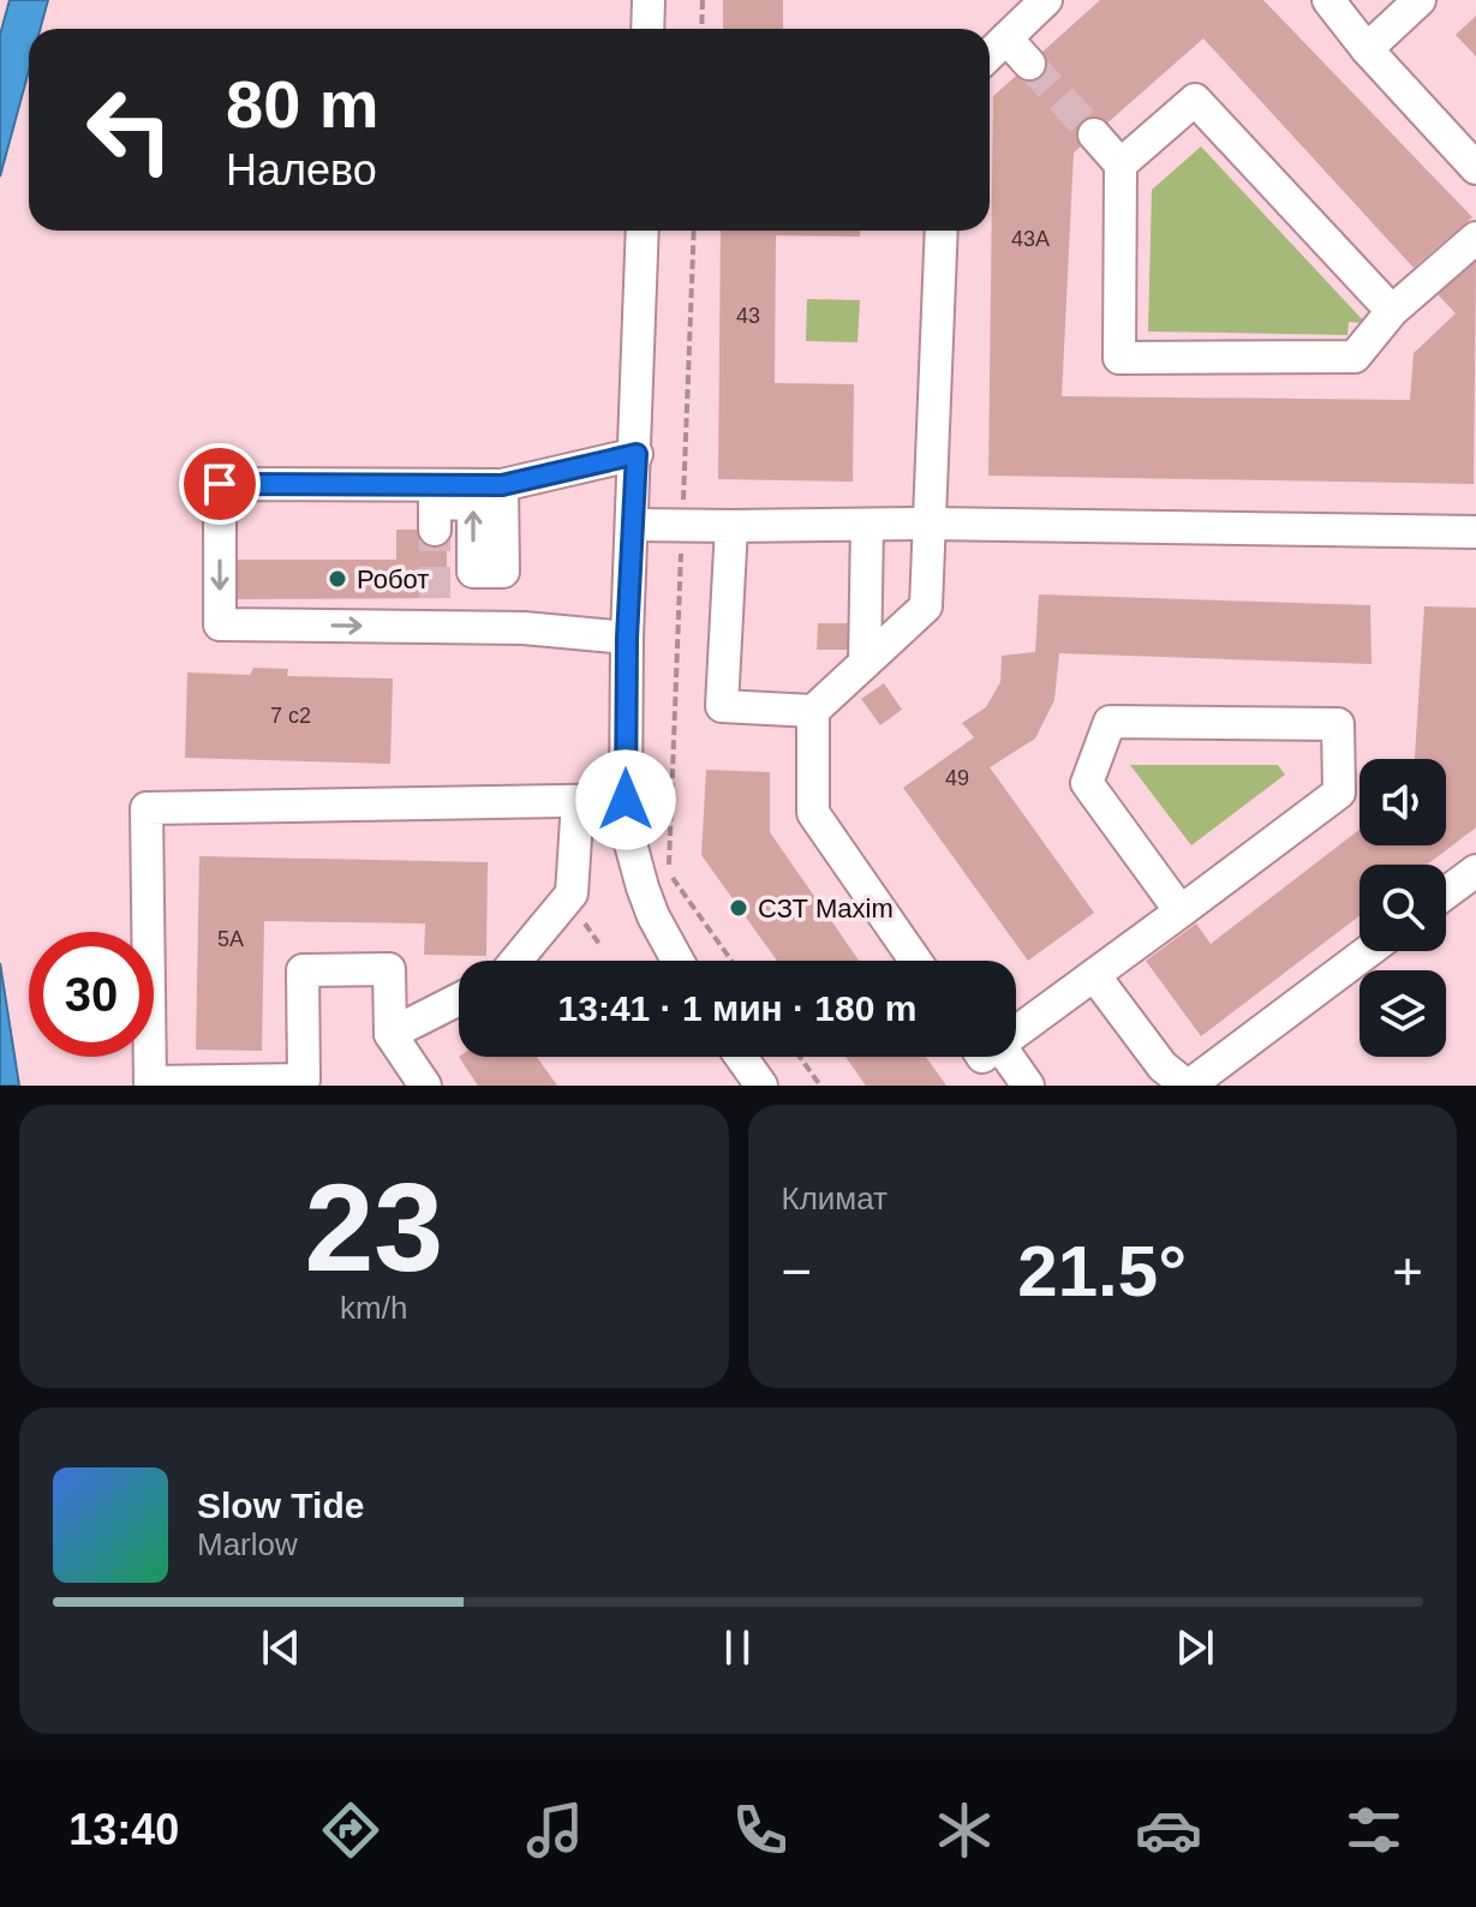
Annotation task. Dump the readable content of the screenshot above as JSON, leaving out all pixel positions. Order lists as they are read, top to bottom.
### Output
{
  "places": ["Робот", "СЗТ Maxim"],
  "house_numbers": [
    "43А",
    "43",
    "7 с2",
    "49",
    "5А"
  ],
  "page": {
    "turn": ["80 m", "Налево"],
    "limit": "30",
    "trip": "13:41 · 1 мин · 180 m",
    "tile": [
      ["23", "km/h"],
      "Климат"
    ],
    "heat": ["−", "21.5°", "+"],
    "song": ["Slow Tide", "Marlow"],
    "tabs": "13:40"
  }
}
